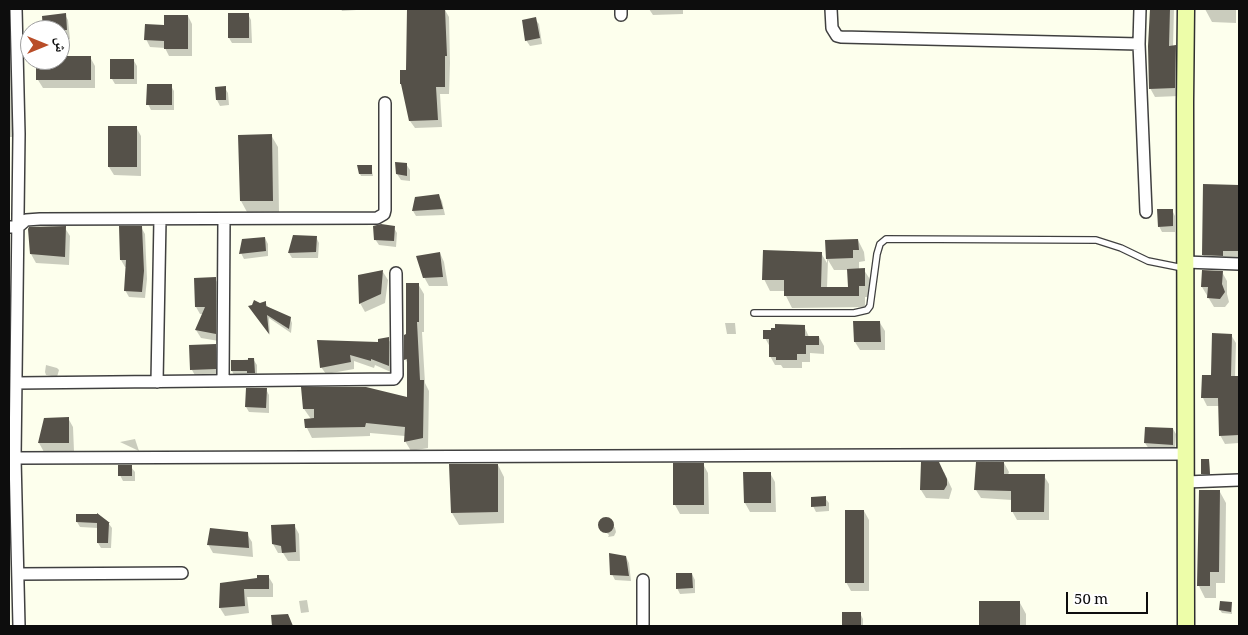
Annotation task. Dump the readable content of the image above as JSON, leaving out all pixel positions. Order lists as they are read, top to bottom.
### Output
{
  "scale_bar": "50 m",
  "north": "right"
}
